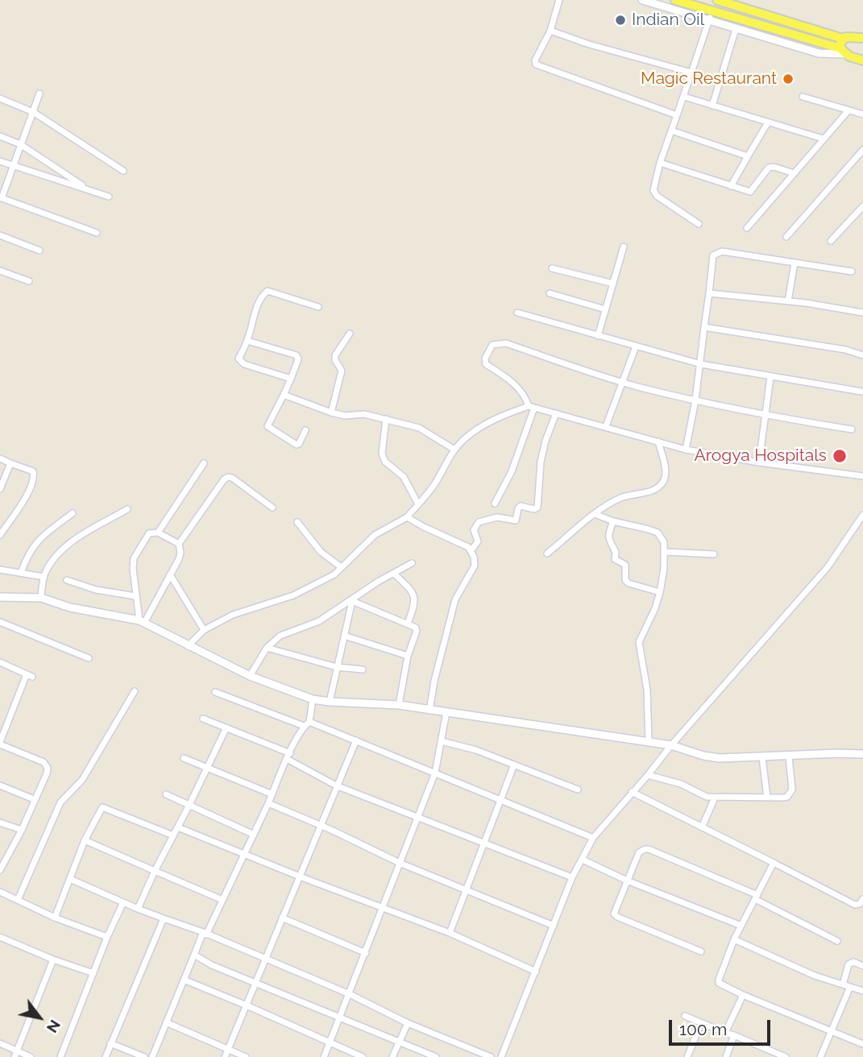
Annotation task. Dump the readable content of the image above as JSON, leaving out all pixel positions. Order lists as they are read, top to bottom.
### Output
{
  "places": ["Indian Oil", "Magic Restaurant", "Arogya Hospitals"],
  "scale_bar": "100 m",
  "north": "bottom right"
}
